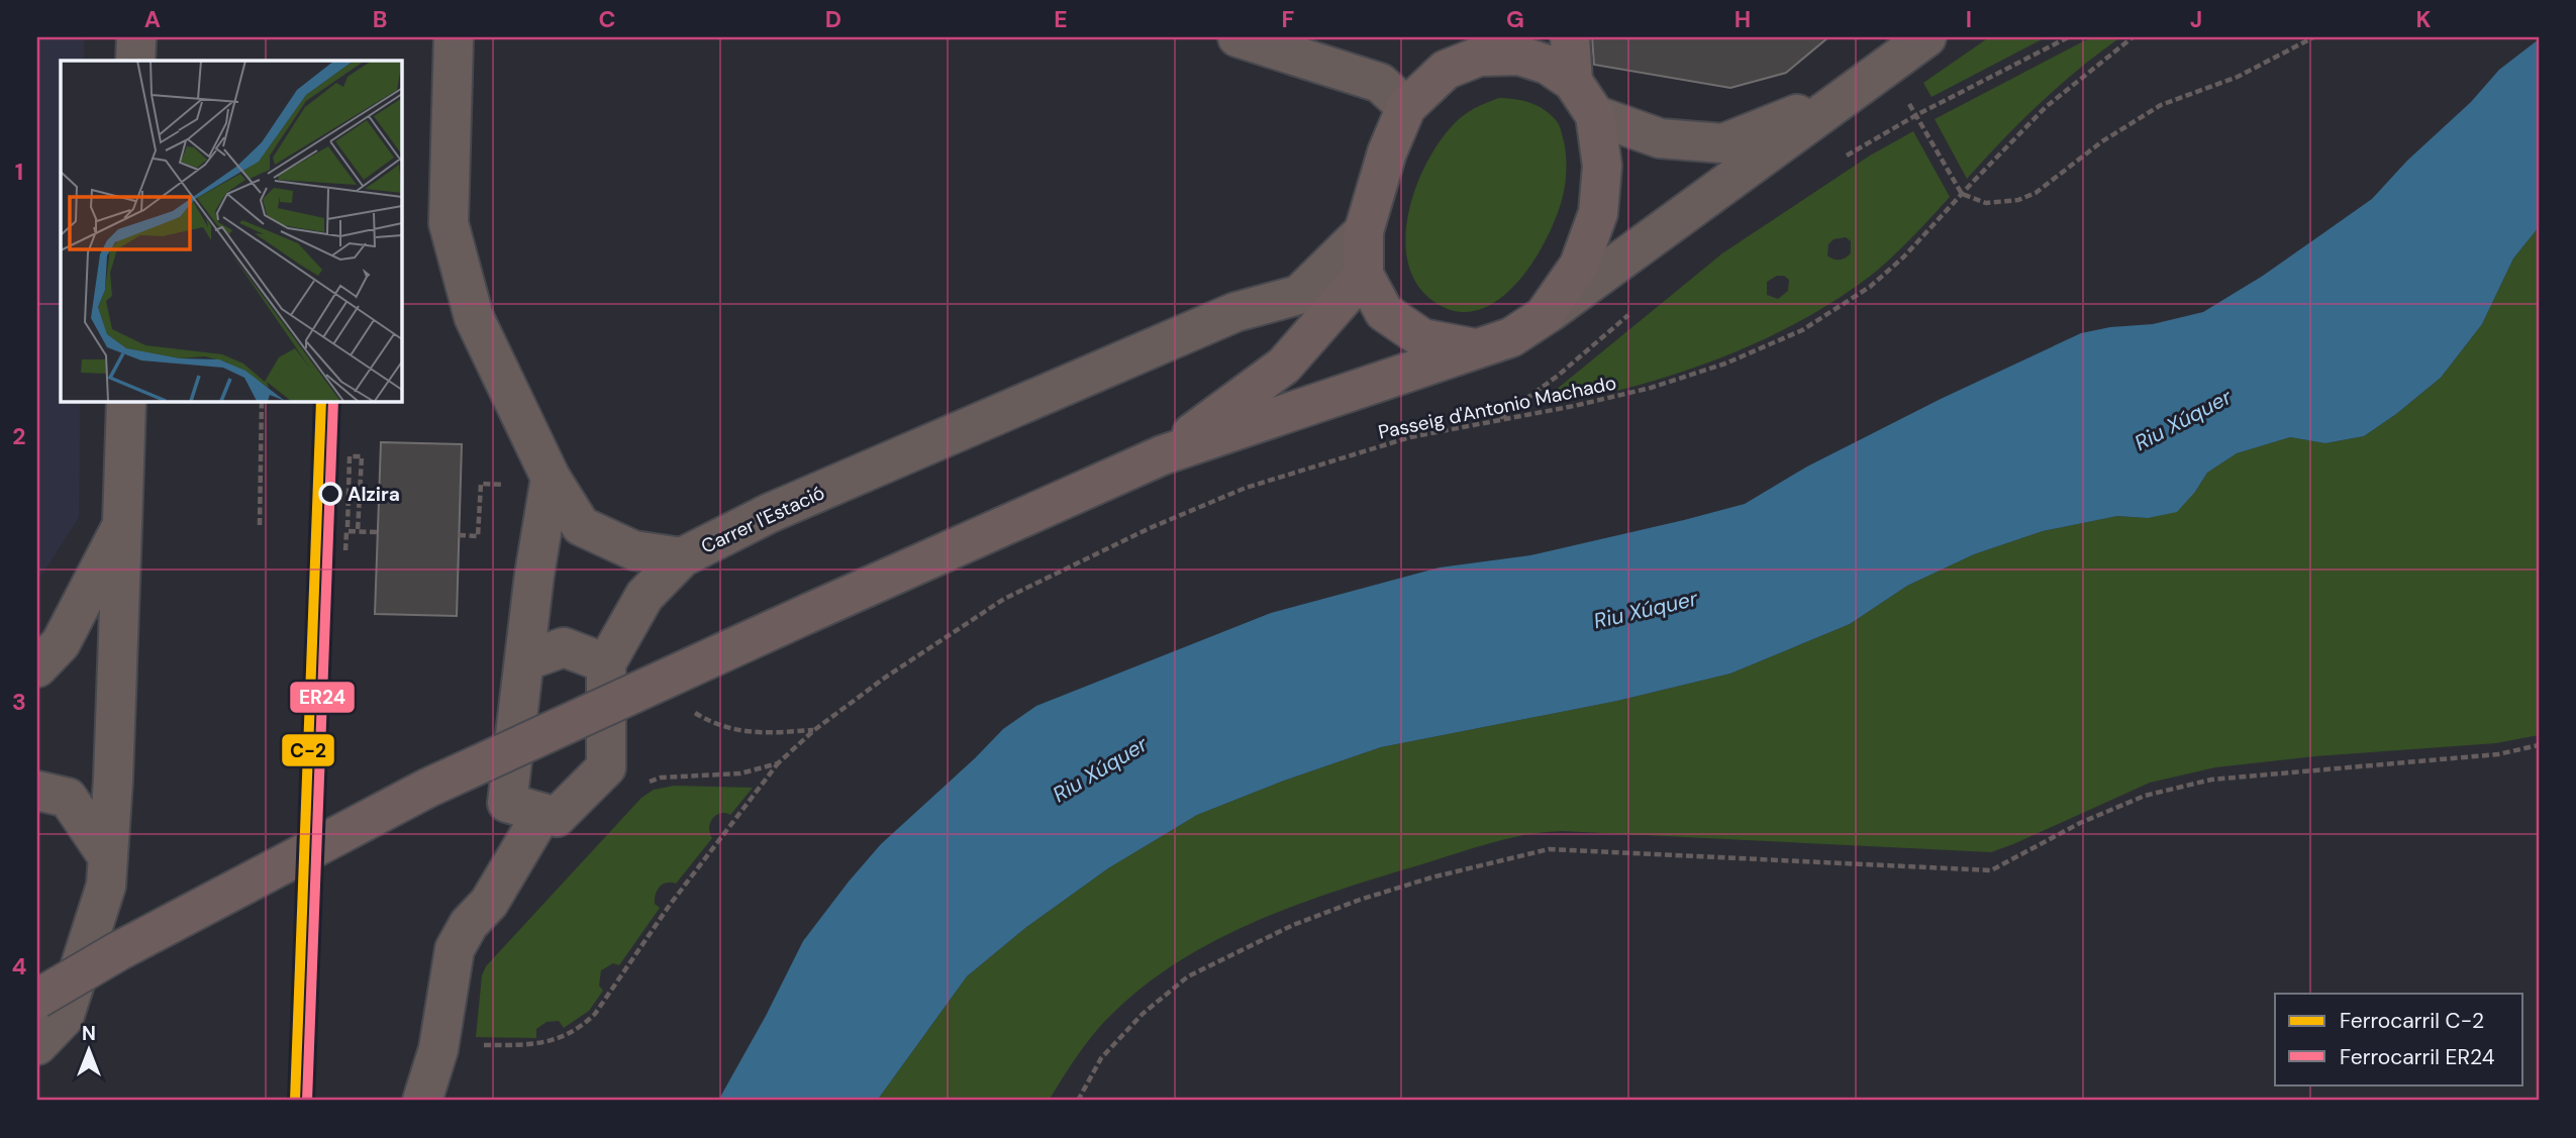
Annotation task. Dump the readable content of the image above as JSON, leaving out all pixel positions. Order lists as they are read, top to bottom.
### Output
{
  "streets": {
    "street": ["Carrer l'Estació"],
    "path": ["Passeig d'Antonio Machado"]
  },
  "water": ["Riu Xúquer"],
  "places": ["Alzira"],
  "lines": ["rail line C-2", "rail line ER24"],
  "legend": ["Ferrocarril C-2", "Ferrocarril ER24"],
  "north": "top",
  "grid": {
    "columns": [
      "A",
      "B",
      "C",
      "D",
      "E",
      "F",
      "G",
      "H",
      "I",
      "J",
      "K"
    ],
    "rows": [
      "1",
      "2",
      "3",
      "4"
    ]
  }
}
